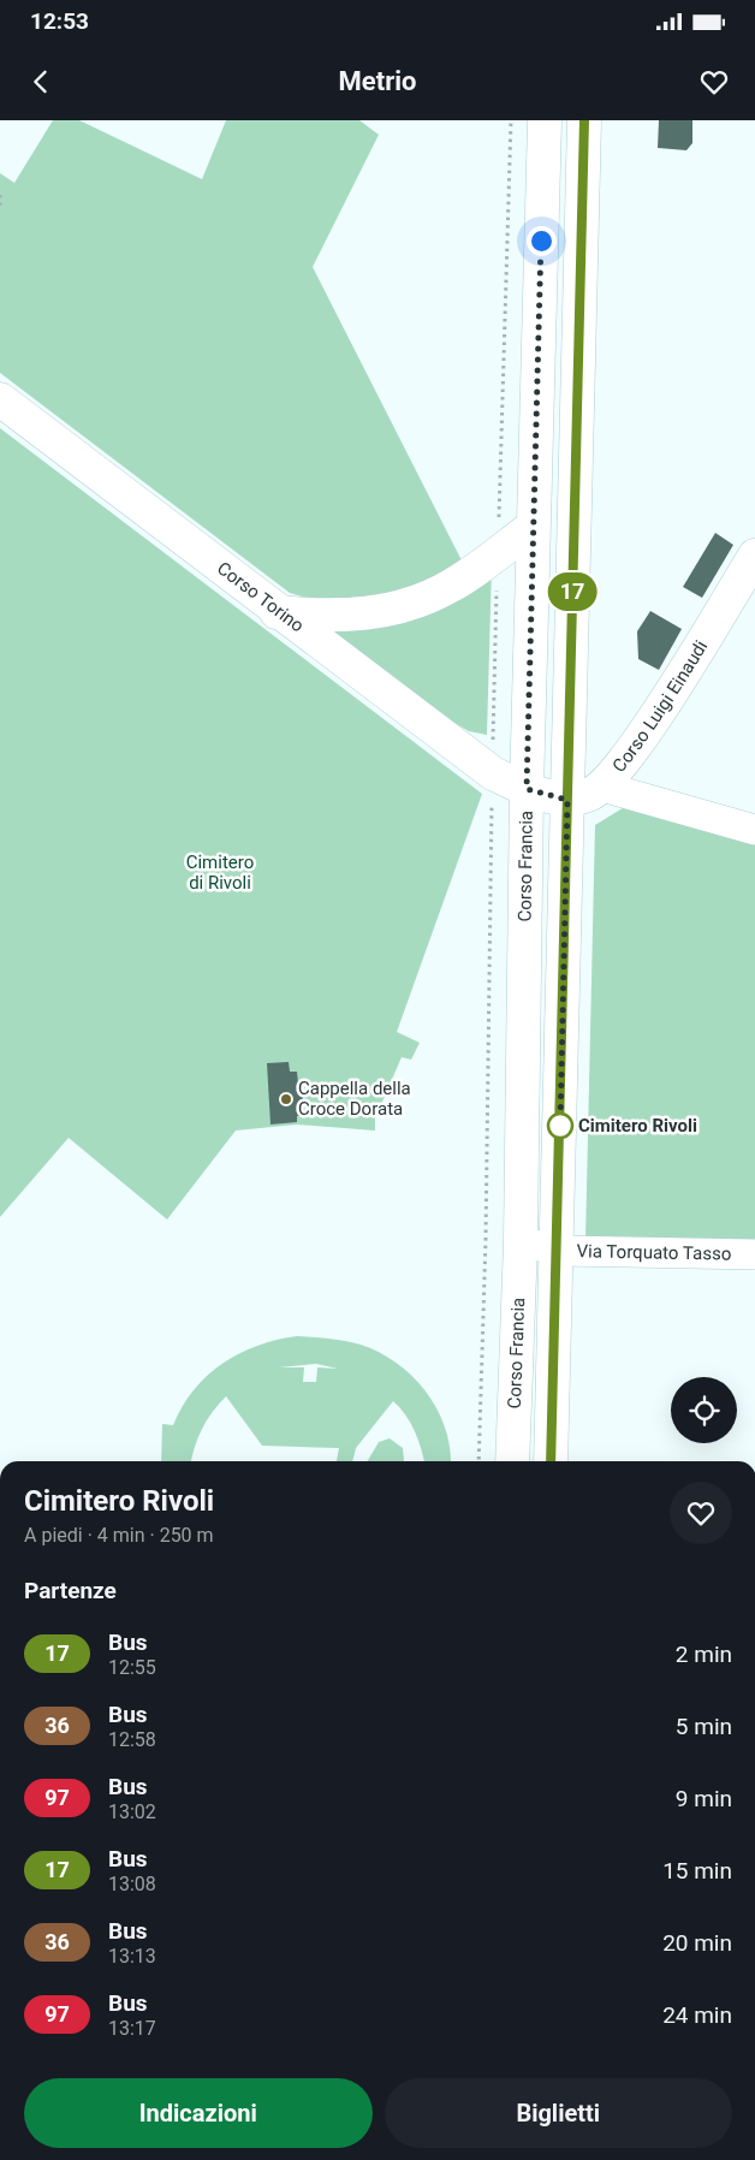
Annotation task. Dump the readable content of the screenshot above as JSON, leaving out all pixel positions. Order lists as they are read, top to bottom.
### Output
{
  "streets": {
    "main road": ["Corso Torino", "Corso Luigi Einaudi", "Corso Francia"],
    "street": ["Via Torquato Tasso"]
  },
  "crossings": [
    ["Corso Torino", "Corso Francia"],
    ["Corso Francia", "Via Torquato Tasso"]
  ],
  "parks": ["Cimitero di Rivoli"],
  "places": ["Cappella della Croce Dorata", "Cimitero Rivoli"],
  "lines": ["bus line 17"],
  "page": {
    "status": "12:53",
    "header": "Metrio",
    "on_map": "17",
    "heading": [
      ["Cimitero Rivoli", "A piedi · 4 min · 250 m"],
      "Partenze"
    ],
    "list": [
      {
        "mark": "17",
        "name": "Bus",
        "note": "12:55",
        "value": "2 min"
      },
      {
        "mark": "36",
        "name": "Bus",
        "note": "12:58",
        "value": "5 min"
      },
      {
        "mark": "97",
        "name": "Bus",
        "note": "13:02",
        "value": "9 min"
      },
      {
        "mark": "17",
        "name": "Bus",
        "note": "13:08",
        "value": "15 min"
      },
      {
        "mark": "36",
        "name": "Bus",
        "note": "13:13",
        "value": "20 min"
      },
      {
        "mark": "97",
        "name": "Bus",
        "note": "13:17",
        "value": "24 min"
      }
    ],
    "buttons": ["Indicazioni", "Biglietti"]
  }
}
